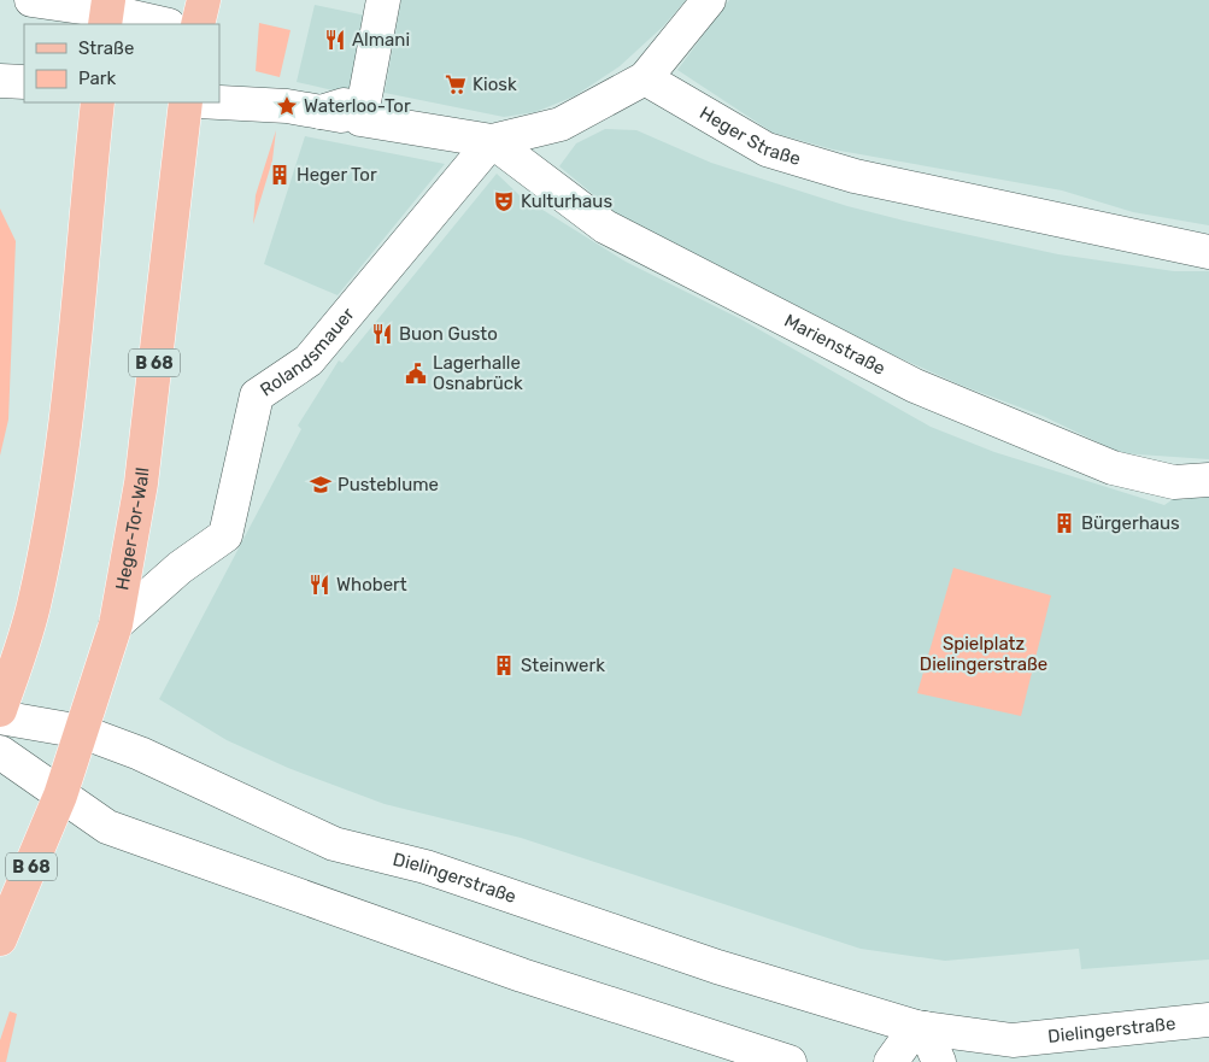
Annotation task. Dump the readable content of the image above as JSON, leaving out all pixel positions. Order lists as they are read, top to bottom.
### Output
{
  "streets": {
    "main road": ["B 68", "Heger-Tor-Wall"],
    "street": [
      "Heger Straße",
      "Marienstraße",
      "Rolandsmauer",
      "Dielingerstraße"
    ]
  },
  "crossings": [
    ["Marienstraße", "Rolandsmauer"],
    ["Rolandsmauer", "Heger-Tor-Wall"],
    ["Heger-Tor-Wall", "Dielingerstraße"]
  ],
  "parks": ["Spielplatz Dielingerstraße"],
  "places": {
    "restaurant": ["Almani", "Buon Gusto", "Whobert"],
    "supermarket": ["Kiosk"],
    "place": ["Waterloo-Tor"],
    "building": ["Heger Tor", "Bürgerhaus", "Steinwerk"],
    "theatre": ["Kulturhaus"],
    "public building": ["Lagerhalle Osnabrück"],
    "school or university": ["Pusteblume"]
  },
  "legend": ["Straße", "Park"]
}
